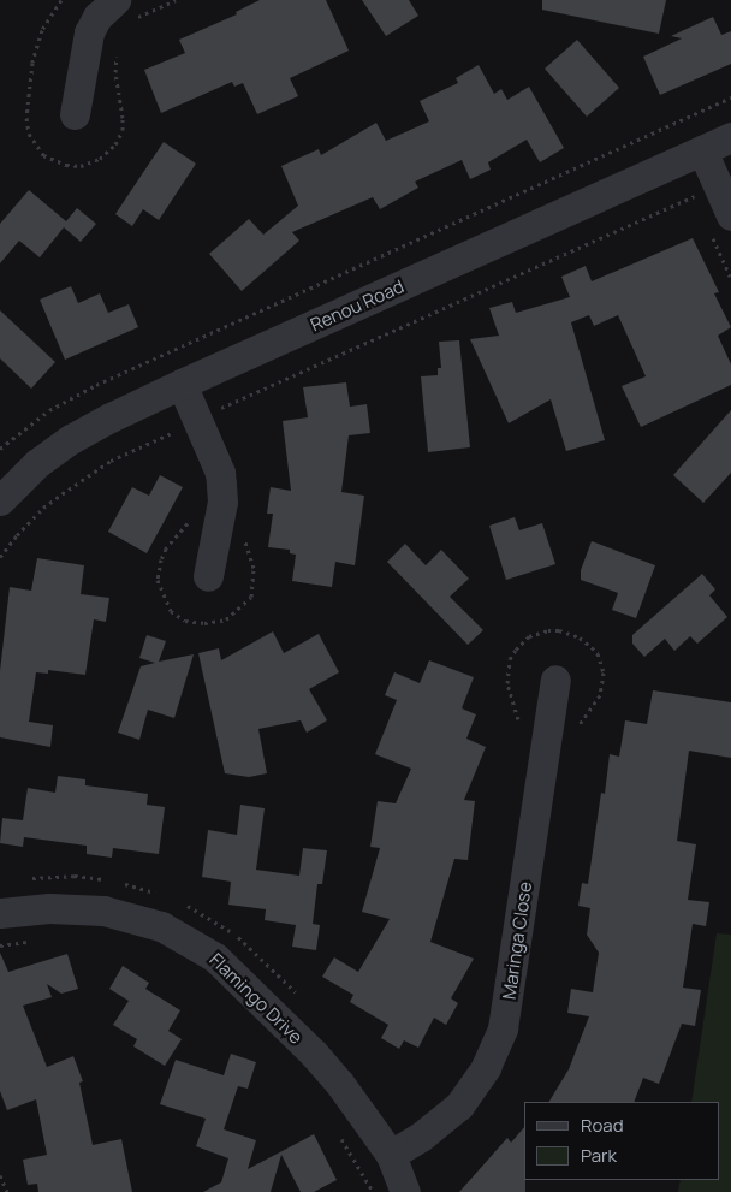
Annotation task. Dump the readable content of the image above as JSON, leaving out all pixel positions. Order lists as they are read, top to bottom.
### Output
{
  "streets": {
    "street": ["Renou Road", "Maringa Close", "Flamingo Drive"]
  },
  "crossings": [
    ["Maringa Close", "Flamingo Drive"]
  ],
  "legend": ["Road", "Park"]
}
